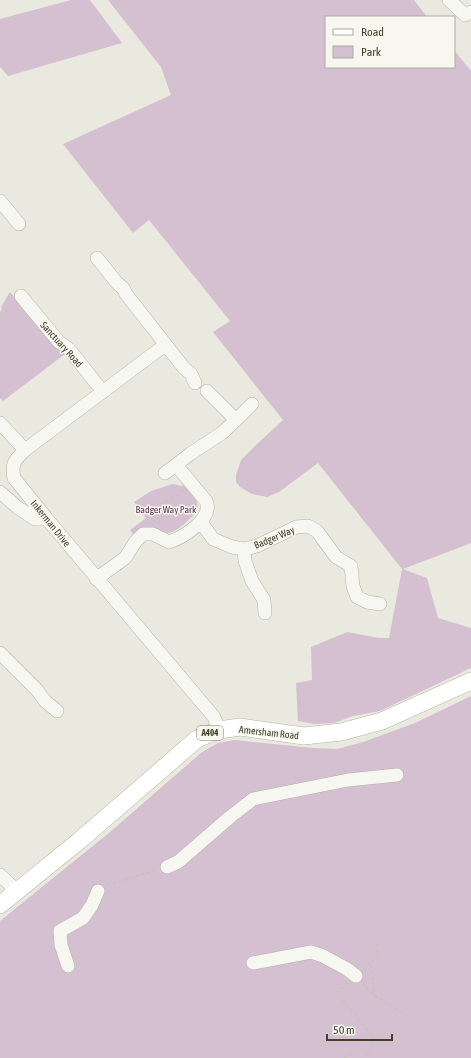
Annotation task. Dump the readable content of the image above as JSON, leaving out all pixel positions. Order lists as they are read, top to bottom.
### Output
{
  "streets": {
    "main road": ["Amersham Road", "A404"],
    "street": ["Sanctuary Road", "Inkerman Drive", "Badger Way"]
  },
  "crossings": [
    ["Sanctuary Road", "Inkerman Drive"],
    ["Inkerman Drive", "Amersham Road"]
  ],
  "parks": ["Badger Way Park"],
  "legend": ["Road", "Park"],
  "scale_bar": "50 m"
}
